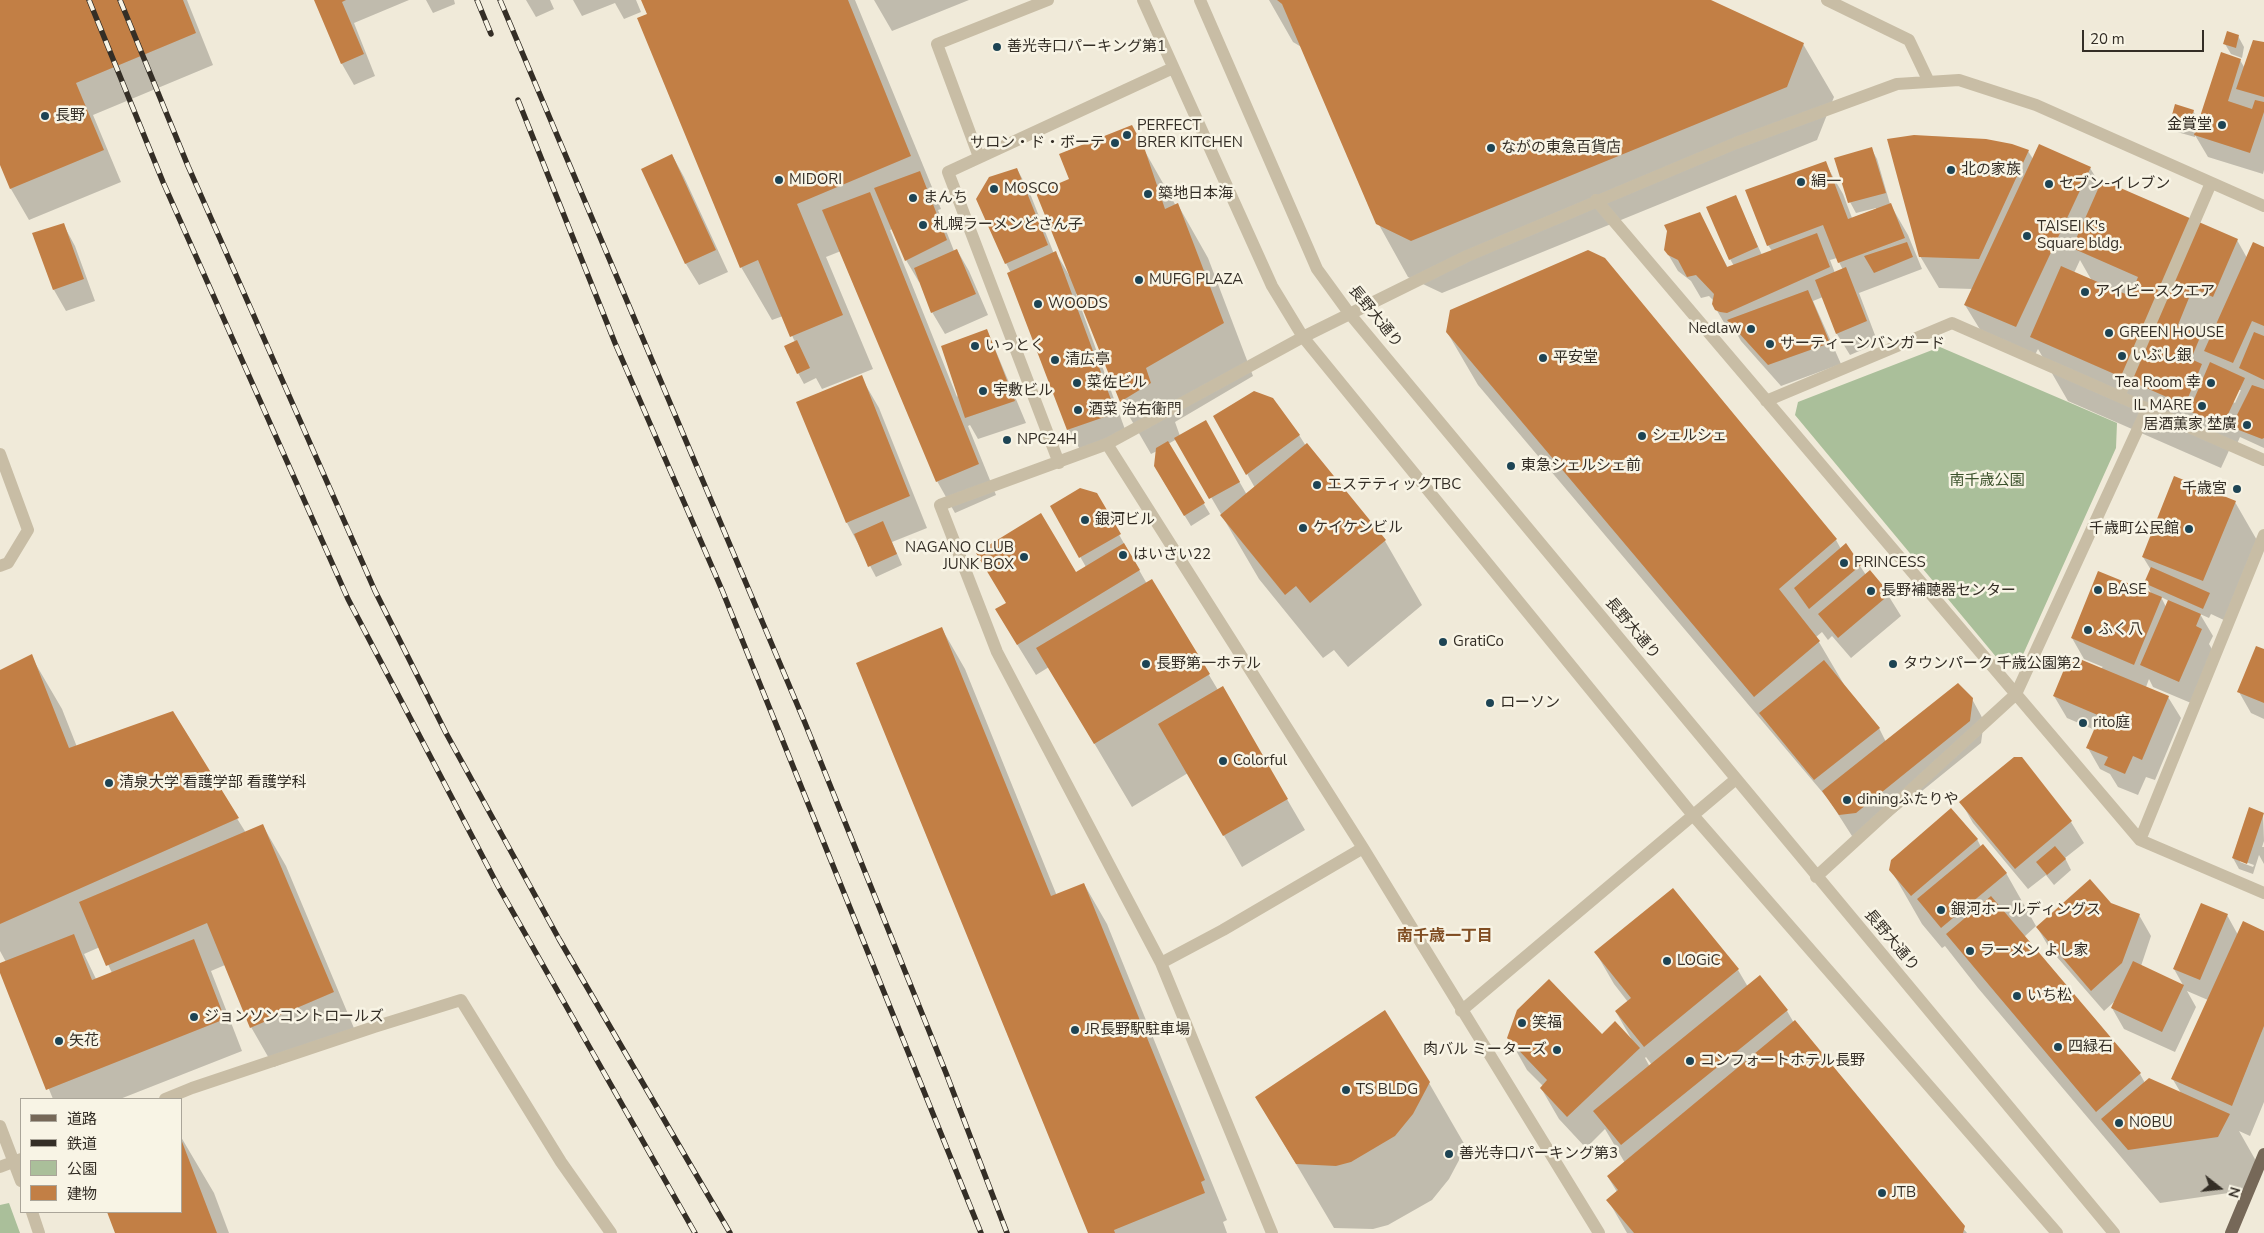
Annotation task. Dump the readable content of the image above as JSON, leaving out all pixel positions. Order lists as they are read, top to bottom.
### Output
{
  "streets": {
    "street": ["長野大通り"]
  },
  "districts": ["南千歳一丁目"],
  "parks": ["南千歳公園"],
  "places": [
    "善光寺口パーキング第1",
    "長野",
    "金賞堂",
    "PERFECT BRER KITCHEN",
    "サロン・ド・ボーテ",
    "ながの東急百貨店",
    "北の家族",
    "MIDORI",
    "絹一",
    "セブン-イレブン",
    "MOSCO",
    "築地日本海",
    "まんち",
    "札幌ラーメンどさん子",
    "TAISEI K's Square bldg.",
    "MUFG PLAZA",
    "アイビースクエア",
    "WOODS",
    "Nedlaw",
    "GREEN HOUSE",
    "サーティーンバンガード",
    "いっとく",
    "いぶし銀",
    "平安堂",
    "清広亭",
    "菜佐ビル",
    "Tea Room 幸",
    "宇敷ビル",
    "IL MARE",
    "酒菜 治右衛門",
    "居酒薫家 埜廣",
    "シェルシェ",
    "NPC24H",
    "東急シェルシェ前",
    "エステティックTBC",
    "千歳宮",
    "銀河ビル",
    "ケイケンビル",
    "千歳町公民館",
    "はいさい22",
    "NAGANO CLUB JUNK BOX",
    "PRINCESS",
    "BASE",
    "長野補聴器センター",
    "ふく八",
    "GratiCo",
    "長野第一ホテル",
    "タウンパーク 千歳公園第2",
    "ローソン",
    "rito庭",
    "Colorful",
    "清泉大学 看護学部 看護学科",
    "diningふたりや",
    "銀河ホールディングス",
    "ラーメン よし家",
    "LOGiC",
    "いち松",
    "ジョンソンコントロールズ",
    "笑福",
    "JR長野駅駐車場",
    "矢花",
    "四緑石",
    "肉バル ミーターズ",
    "コンフォートホテル長野",
    "TS BLDG",
    "NOBU",
    "善光寺口パーキング第3",
    "JTB"
  ],
  "legend": [
    "道路",
    "鉄道",
    "公園",
    "建物"
  ],
  "scale_bar": "20 m",
  "north": "right"
}
